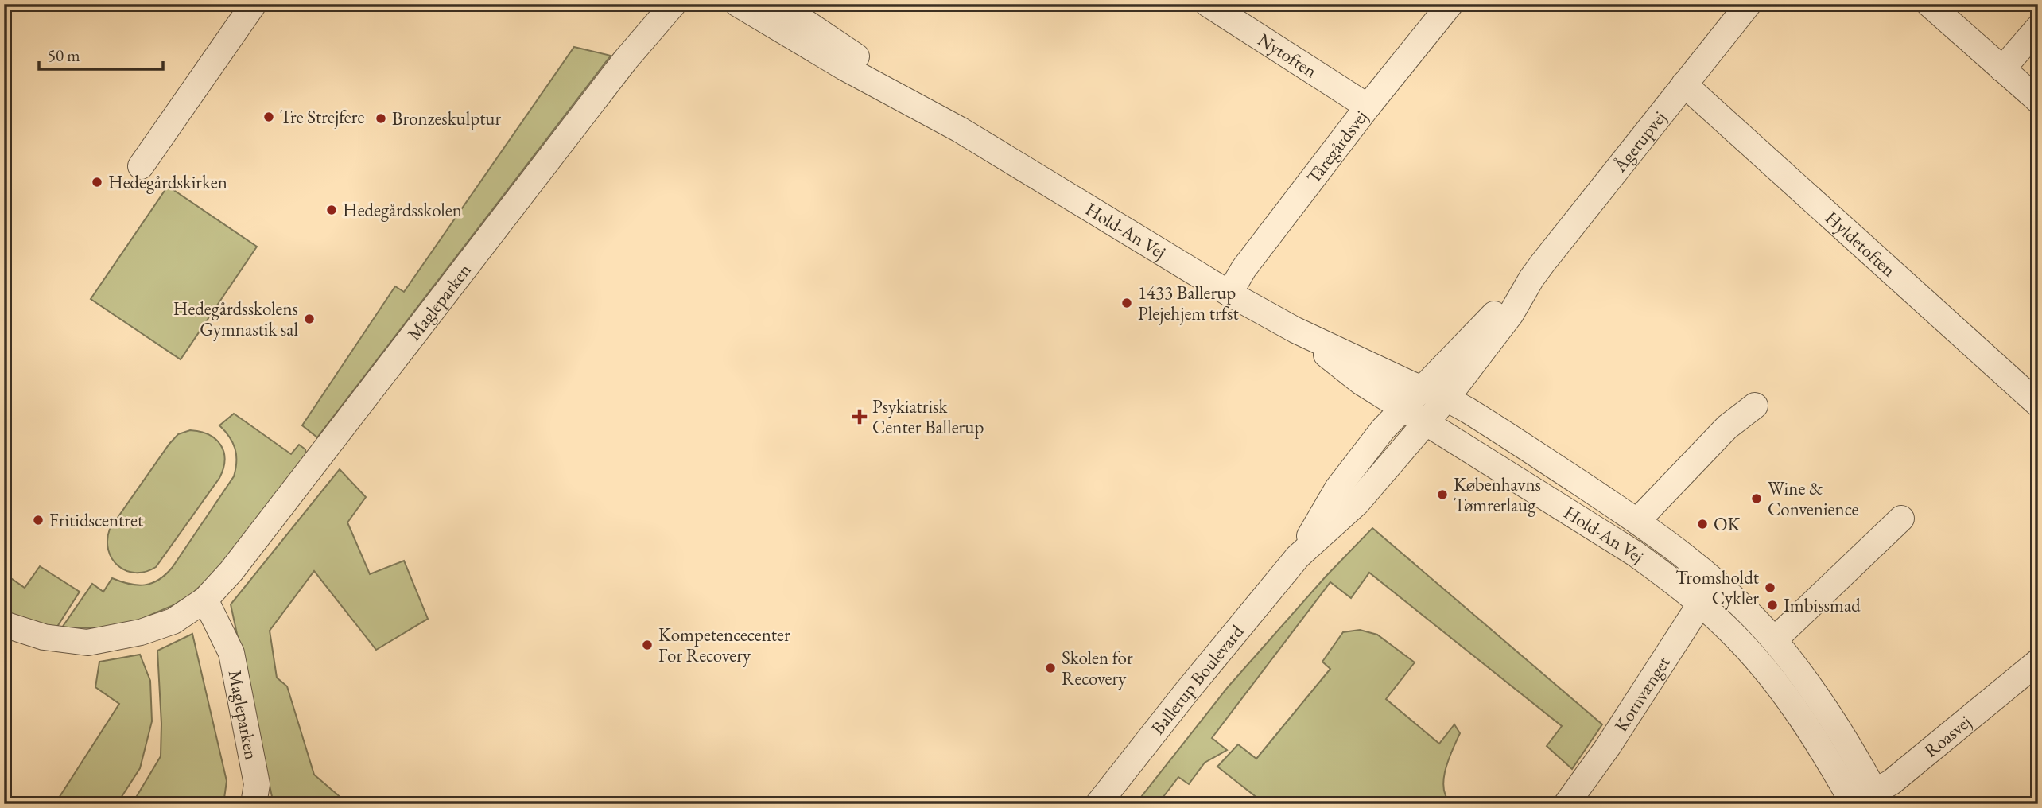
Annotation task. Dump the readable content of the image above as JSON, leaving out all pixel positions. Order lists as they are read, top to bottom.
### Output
{
  "streets": {
    "street": [
      "Nytoften",
      "Ågerupvej",
      "Tåregårdsvej",
      "Hold-An Vej",
      "Hyldetoften",
      "Magleparken",
      "Ballerup Boulevard",
      "Kornvænget",
      "Roasvej"
    ]
  },
  "crossings": [
    ["Nytoften", "Tåregårdsvej"],
    ["Ågerupvej", "Hold-An Vej"],
    ["Ågerupvej", "Hyldetoften"],
    ["Ågerupvej", "Ballerup Boulevard"],
    ["Tåregårdsvej", "Hold-An Vej"],
    ["Hold-An Vej", "Ballerup Boulevard"],
    ["Hold-An Vej", "Kornvænget"],
    ["Hold-An Vej", "Roasvej"]
  ],
  "places": {
    "other": [
      "Tre Strejfere",
      "Bronzeskulptur",
      "Hedegårdskirken",
      "Hedegårdsskolen",
      "1433 Ballerup Plejehjem trfst",
      "Hedegårdsskolens Gymnastik sal",
      "Københavns Tømrerlaug",
      "Wine & Convenience",
      "Fritidscentret",
      "OK",
      "Tromsholdt Cykler",
      "Imbissmad",
      "Kompetencecenter For Recovery",
      "Skolen for Recovery"
    ],
    "health": ["Psykiatrisk Center Ballerup"]
  },
  "scale_bar": "50 m"
}
